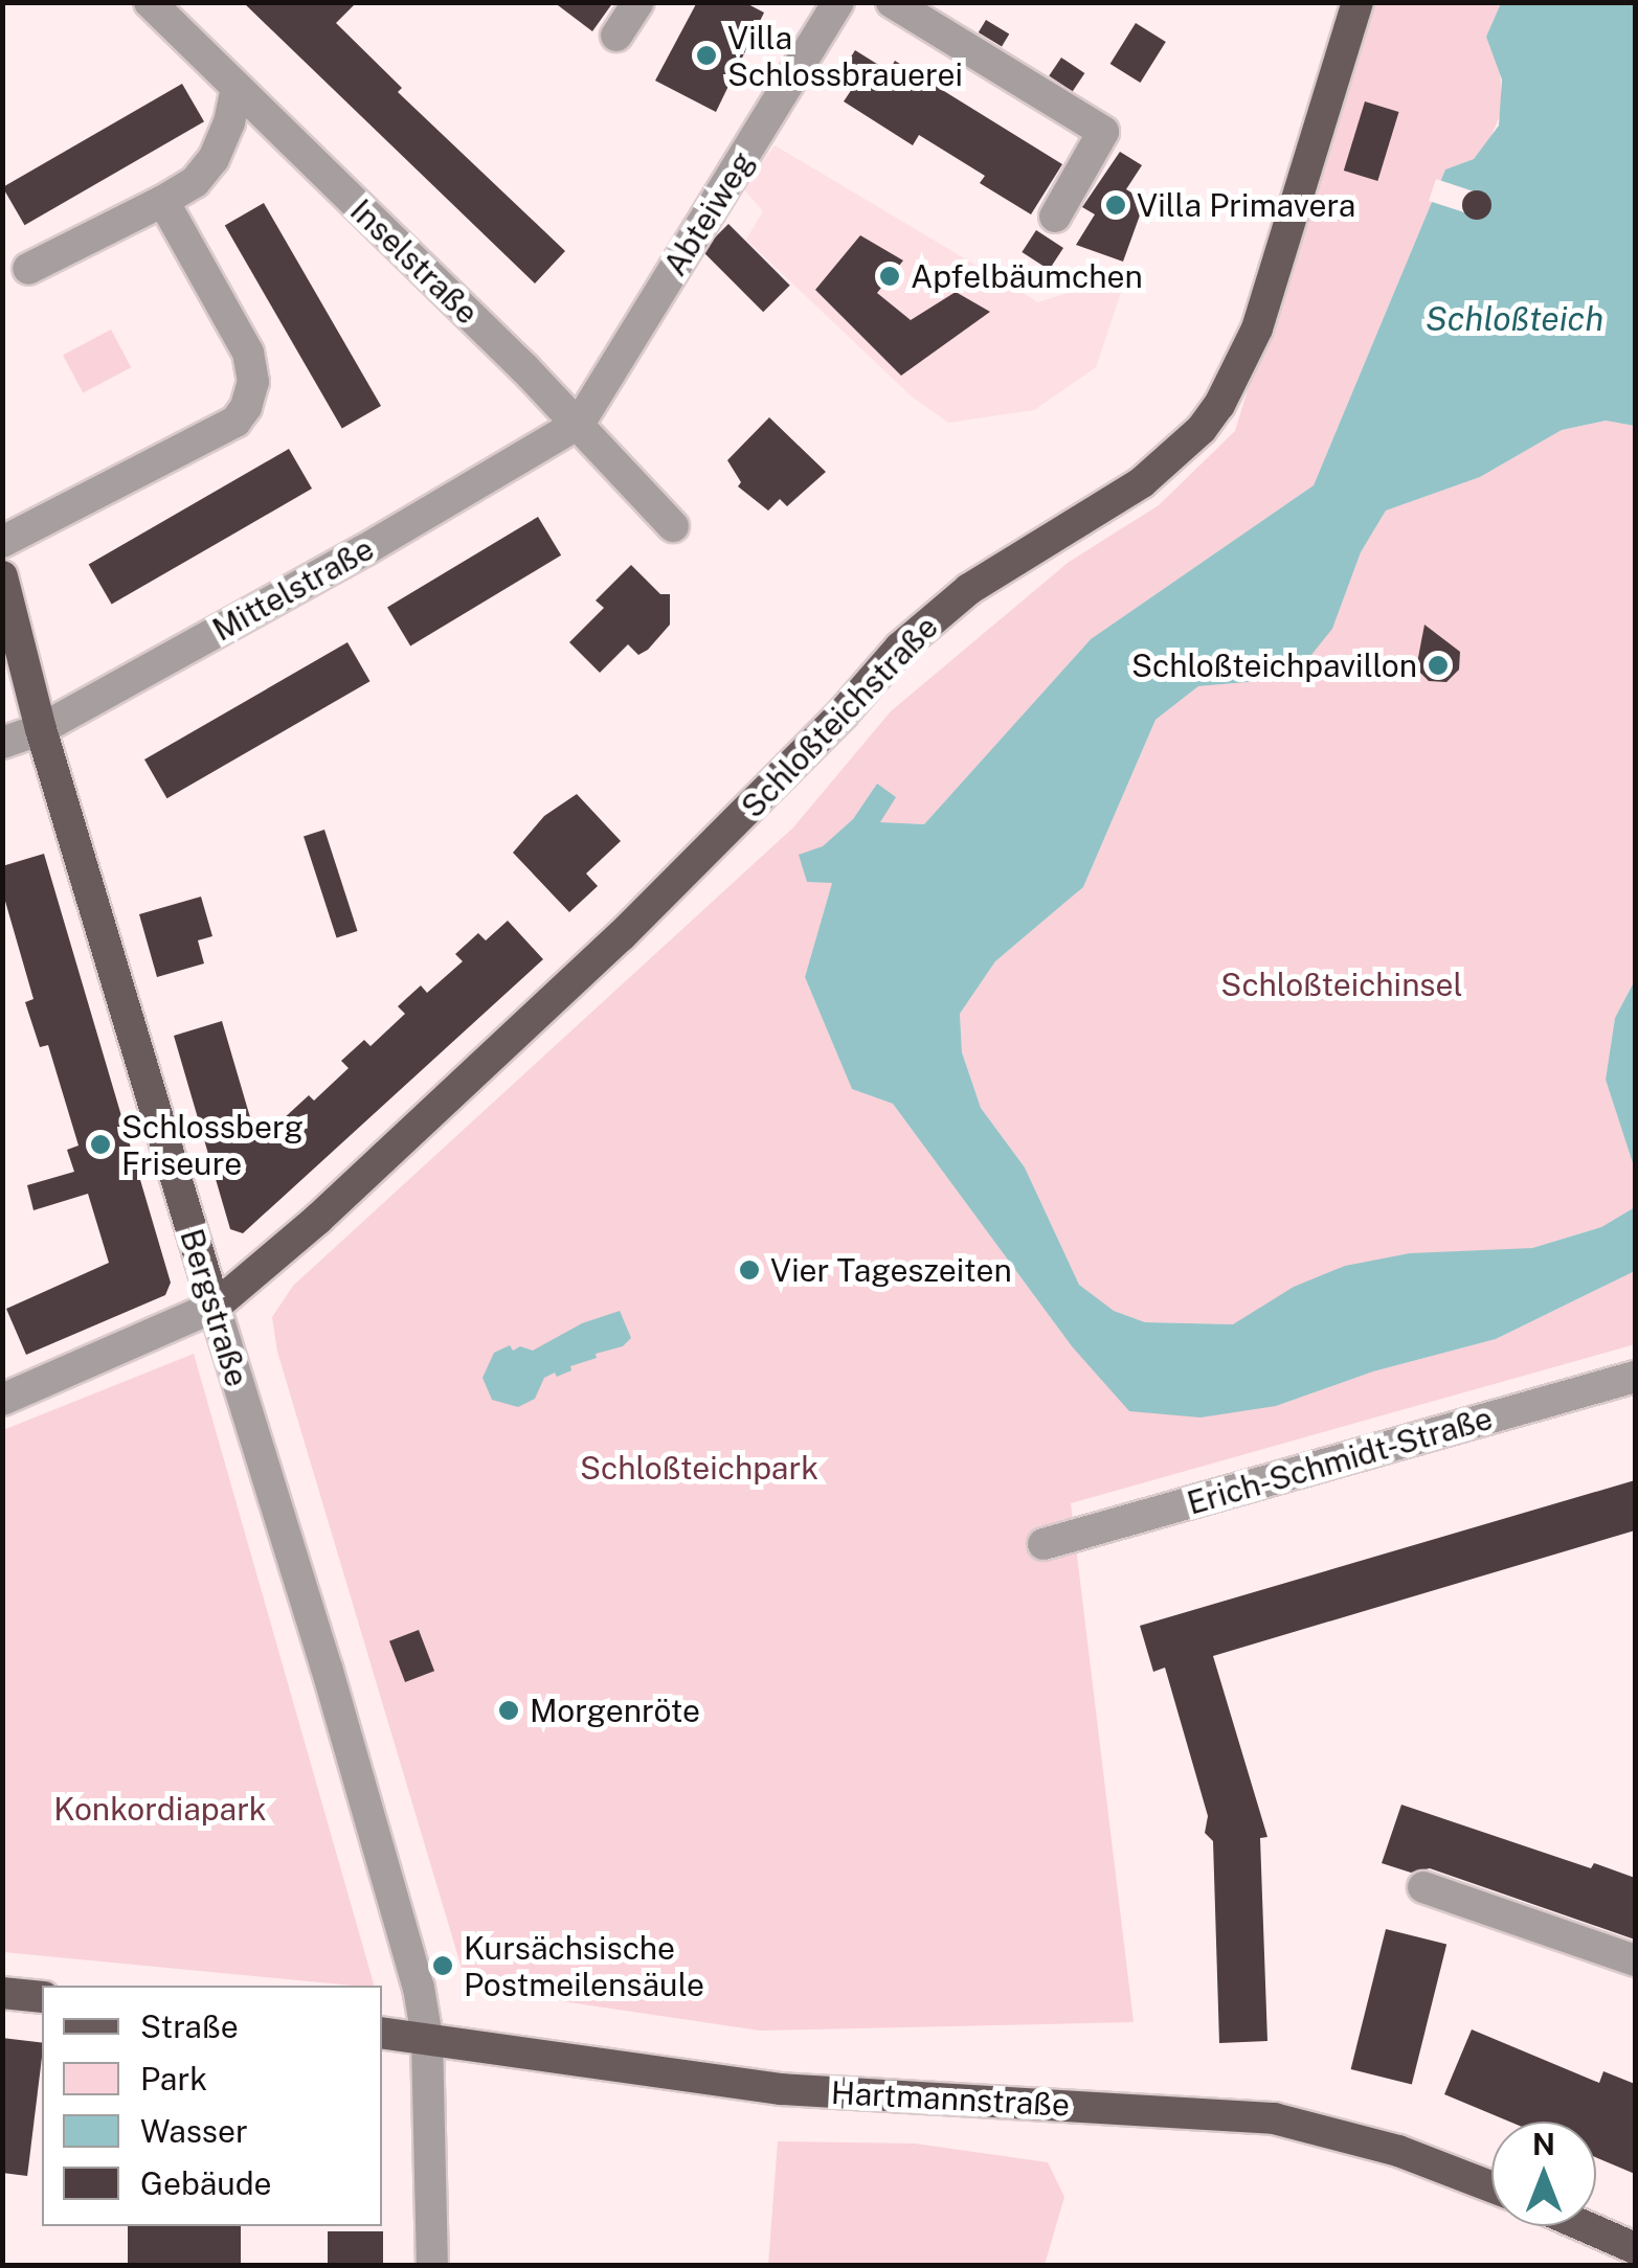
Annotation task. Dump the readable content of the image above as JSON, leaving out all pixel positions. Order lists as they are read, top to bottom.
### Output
{
  "streets": {
    "main road": ["Schloßteichstraße", "Bergstraße", "Hartmannstraße"],
    "street": [
      "Abteiweg",
      "Inselstraße",
      "Mittelstraße",
      "Erich-Schmidt-Straße"
    ]
  },
  "crossings": [
    ["Abteiweg", "Inselstraße"],
    ["Abteiweg", "Mittelstraße"],
    ["Inselstraße", "Mittelstraße"],
    ["Mittelstraße", "Bergstraße"],
    ["Schloßteichstraße", "Bergstraße"],
    ["Bergstraße", "Hartmannstraße"]
  ],
  "water": ["Schloßteich"],
  "parks": ["Schloßteichinsel", "Schloßteichpark", "Konkordiapark"],
  "places": [
    "Villa Schlossbrauerei",
    "Villa Primavera",
    "Apfelbäumchen",
    "Schloßteichpavillon",
    "Schlossberg Friseure",
    "Vier Tageszeiten",
    "Morgenröte",
    "Kursächsische Postmeilensäule"
  ],
  "legend": [
    "Straße",
    "Park",
    "Wasser",
    "Gebäude"
  ],
  "north": "top"
}
